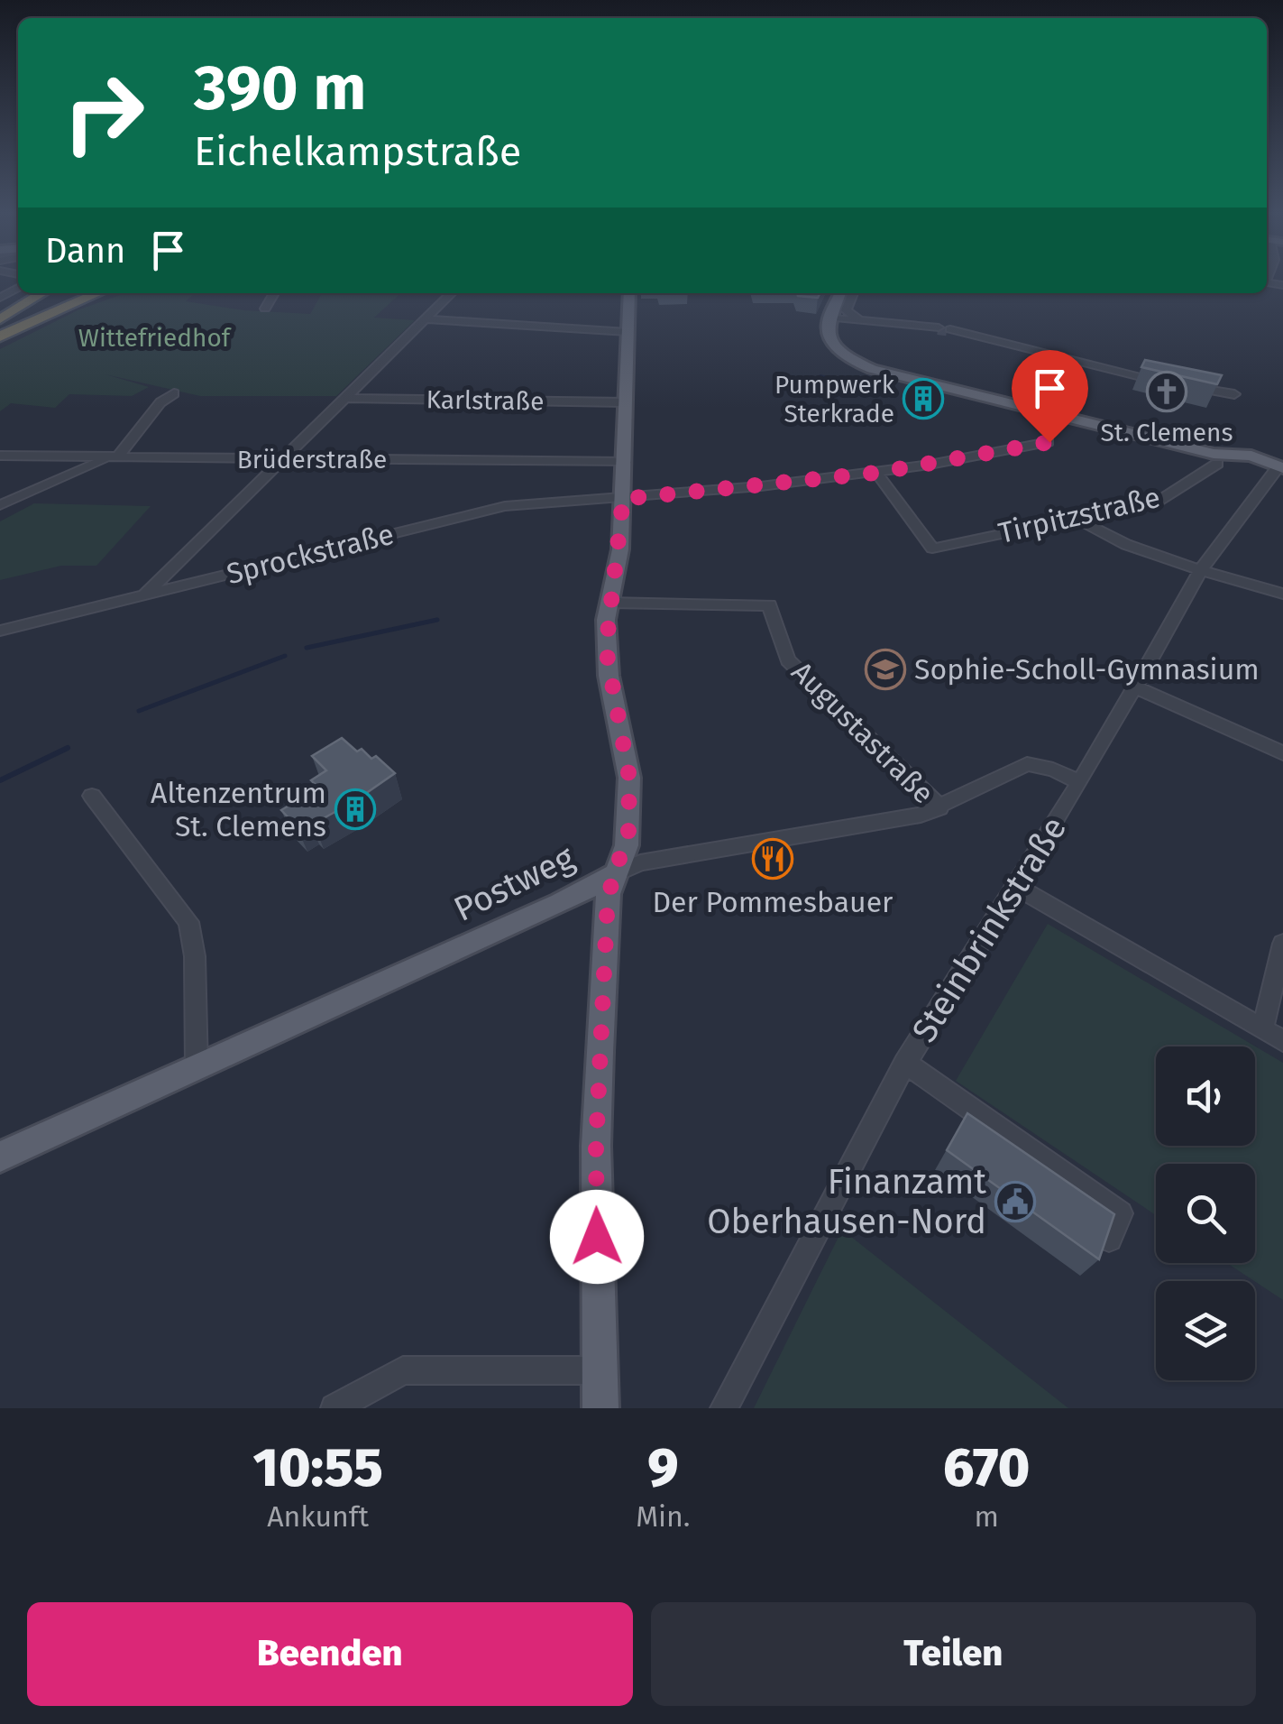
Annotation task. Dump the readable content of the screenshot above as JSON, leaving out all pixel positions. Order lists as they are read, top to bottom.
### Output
{
  "streets": {
    "main road": ["Postweg"],
    "street": [
      "Karlstraße",
      "Brüderstraße",
      "Tirpitzstraße",
      "Sprockstraße",
      "Augustastraße",
      "Steinbrinkstraße"
    ]
  },
  "crossings": [
    ["Tirpitzstraße", "Sprockstraße"],
    ["Augustastraße", "Postweg"],
    ["Postweg", "Steinbrinkstraße"]
  ],
  "parks": ["Wittefriedhof"],
  "places": {
    "church": ["St. Clemens"],
    "building": ["Pumpwerk Sterkrade", "Altenzentrum St. Clemens"],
    "school or university": ["Sophie-Scholl-Gymnasium"],
    "restaurant": ["Der Pommesbauer"],
    "public building": ["Finanzamt Oberhausen-Nord"]
  },
  "page": {
    "turn": ["390 m", "Eichelkampstraße"],
    "then": "Dann",
    "eta": [
      "10:55",
      "Ankunft",
      "9",
      "Min.",
      "670",
      "m"
    ],
    "buttons": ["Beenden", "Teilen"]
  }
}
